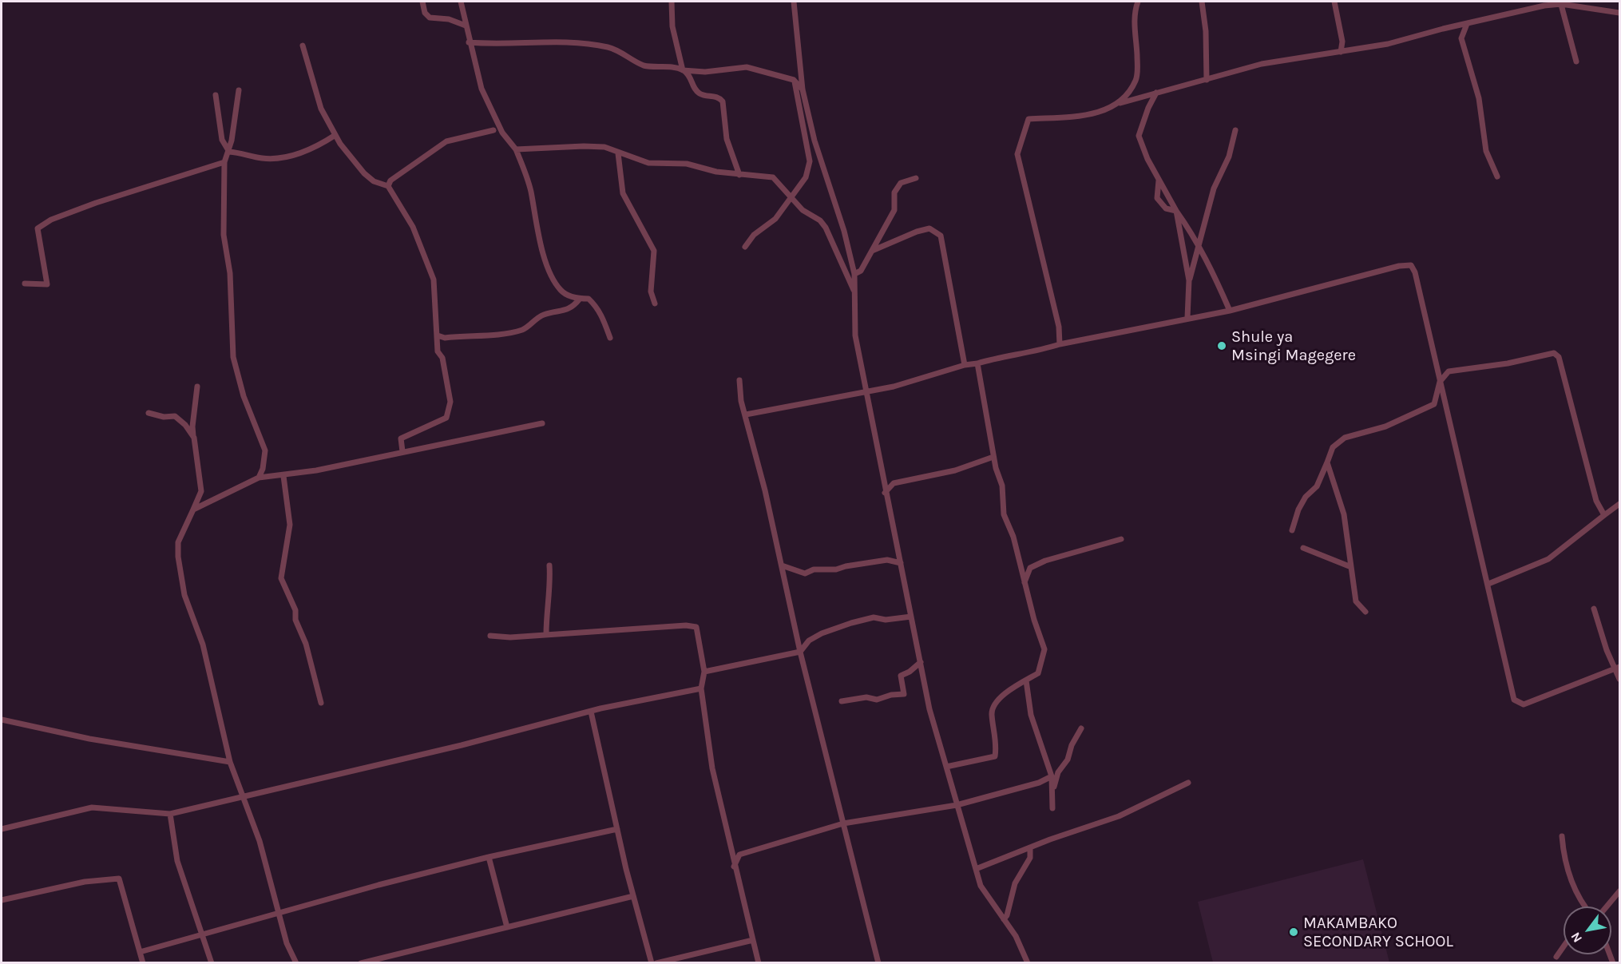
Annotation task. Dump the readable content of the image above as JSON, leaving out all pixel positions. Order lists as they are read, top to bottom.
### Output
{
  "places": ["Shule ya Msingi Magegere", "MAKAMBAKO SECONDARY SCHOOL"],
  "north": "bottom left"
}
